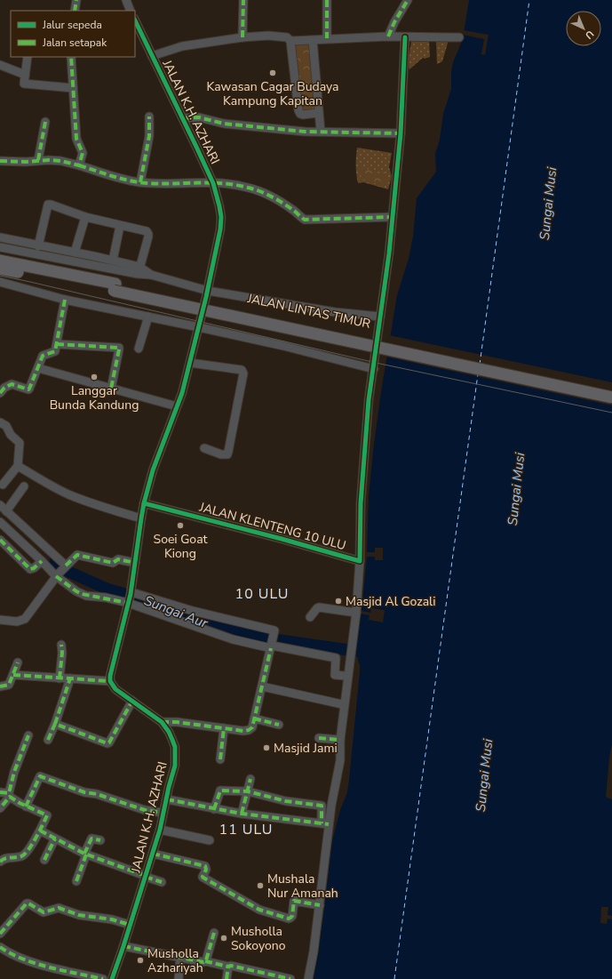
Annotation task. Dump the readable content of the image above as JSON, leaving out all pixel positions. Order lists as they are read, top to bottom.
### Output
{
  "streets": {
    "highway": ["JALAN LINTAS TIMUR"],
    "street": ["JALAN K.H. AZHARI", "JALAN KLENTENG 10 ULU"]
  },
  "crossings": [
    ["JALAN K.H. AZHARI", "JALAN KLENTENG 10 ULU"]
  ],
  "districts": ["10 ULU", "11 ULU"],
  "water": ["Sungai Musi", "Sungai Aur"],
  "places": [
    "Kawasan Cagar Budaya Kampung Kapitan",
    "Langgar Bunda Kandung",
    "Soei Goat Kiong",
    "Masjid Al Gozali",
    "Masjid Jami",
    "Mushala Nur Amanah",
    "Musholla Sokoyono",
    "Musholla Azhariyah"
  ],
  "legend": ["Jalur sepeda", "Jalan setapak"],
  "north": "bottom right"
}
